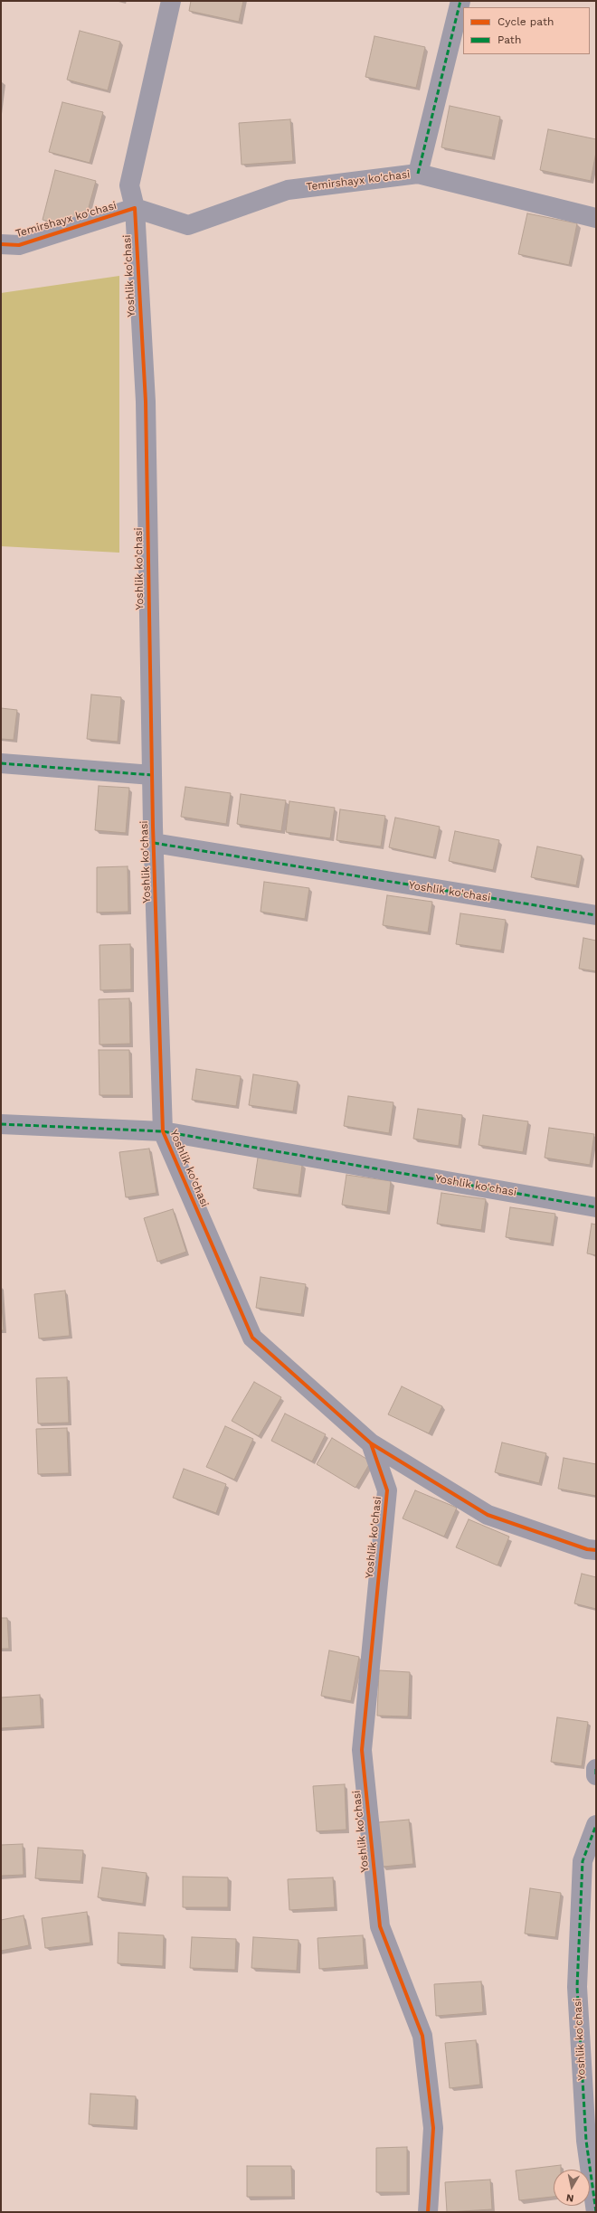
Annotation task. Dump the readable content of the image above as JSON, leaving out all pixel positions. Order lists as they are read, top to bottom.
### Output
{
  "streets": {
    "street": ["Temirshayx ko'chasi", "Yoshlik ko'chasi"]
  },
  "crossings": [
    ["Temirshayx ko'chasi", "Yoshlik ko'chasi"]
  ],
  "legend": ["Cycle path", "Path"],
  "north": "bottom"
}
